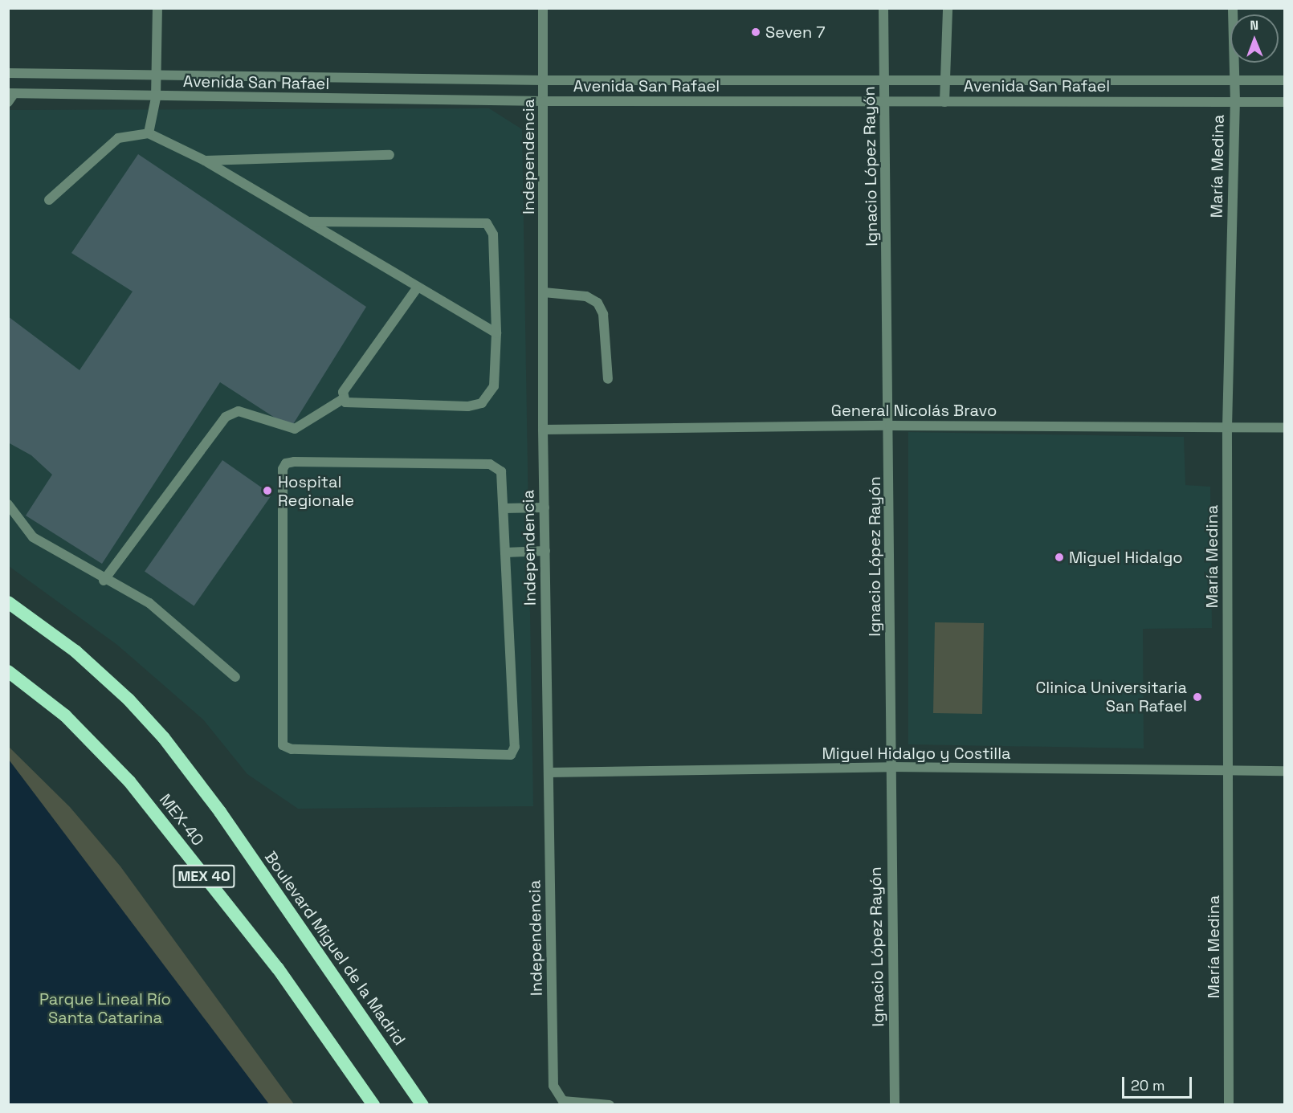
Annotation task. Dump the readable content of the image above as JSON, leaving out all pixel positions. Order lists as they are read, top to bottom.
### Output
{
  "streets": {
    "highway": ["MEX-40", "MEX 40", "Boulevard Miguel de la Madrid"],
    "street": [
      "Avenida San Rafael",
      "Independencia",
      "Ignacio López Rayón",
      "María Medina",
      "General Nicolás Bravo",
      "Miguel Hidalgo y Costilla"
    ]
  },
  "crossings": [
    ["Avenida San Rafael", "Independencia"],
    ["Avenida San Rafael", "Ignacio López Rayón"],
    ["Avenida San Rafael", "María Medina"],
    ["Independencia", "General Nicolás Bravo"],
    ["Independencia", "Miguel Hidalgo y Costilla"],
    ["Ignacio López Rayón", "General Nicolás Bravo"],
    ["Ignacio López Rayón", "Miguel Hidalgo y Costilla"],
    ["María Medina", "General Nicolás Bravo"],
    ["María Medina", "Miguel Hidalgo y Costilla"]
  ],
  "parks": ["Parque Lineal Río Santa Catarina"],
  "places": [
    "Seven 7",
    "Hospital Regionale",
    "Miguel Hidalgo",
    "Clinica Universitaria San Rafael"
  ],
  "scale_bar": "20 m",
  "north": "top"
}
